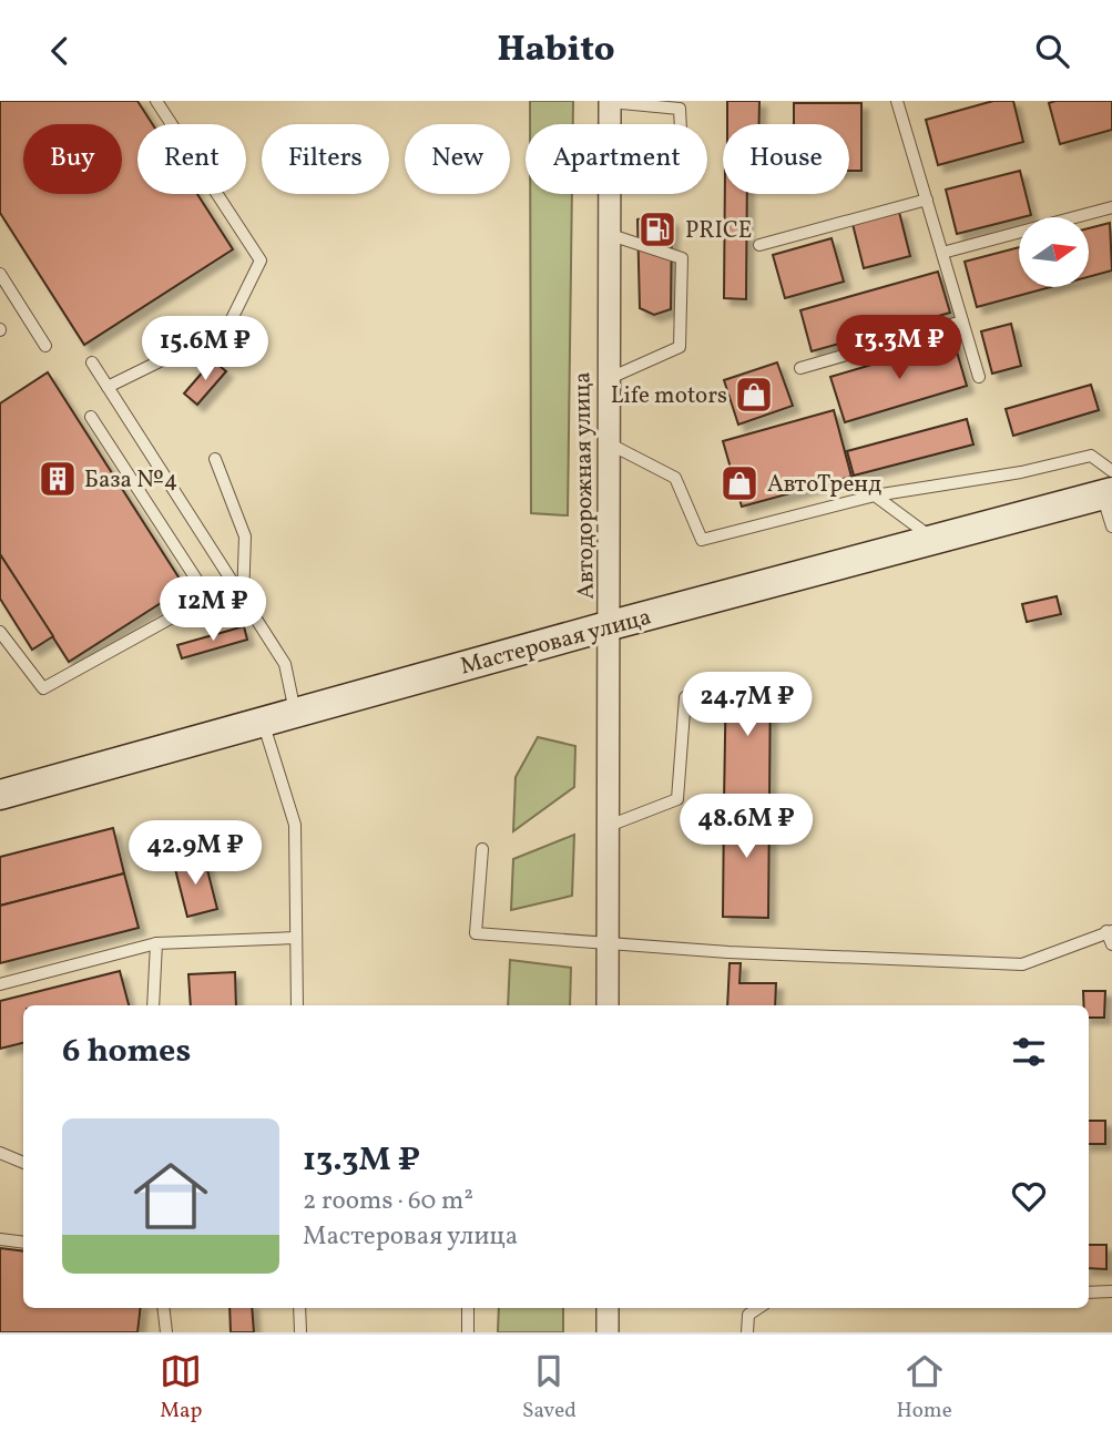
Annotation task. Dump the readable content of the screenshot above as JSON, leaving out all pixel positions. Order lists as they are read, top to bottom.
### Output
{
  "streets": {
    "main road": ["Мастеровая улица"],
    "street": ["Автодорожная улица"]
  },
  "crossings": [
    ["Автодорожная улица", "Мастеровая улица"]
  ],
  "places": {
    "fuel station": ["PRICE"],
    "shop": ["Life motors", "АвтоТренд"],
    "building": ["База №4"]
  },
  "north": "right",
  "page": {
    "header": "Habito",
    "chip": [
      "Buy",
      "Rent",
      "Filters",
      "New",
      "Apartment",
      "House"
    ],
    "price": [
      "13.3M ₽",
      "15.6M ₽",
      "12M ₽",
      "24.7M ₽",
      "48.6M ₽",
      "42.9M ₽"
    ],
    "heading": "6 homes",
    "list": [
      {
        "name": "13.3M ₽",
        "note": "2 rooms · 60 m² · Мастеровая улица"
      }
    ],
    "tabs": ["Map", "Saved", "Home"]
  }
}
